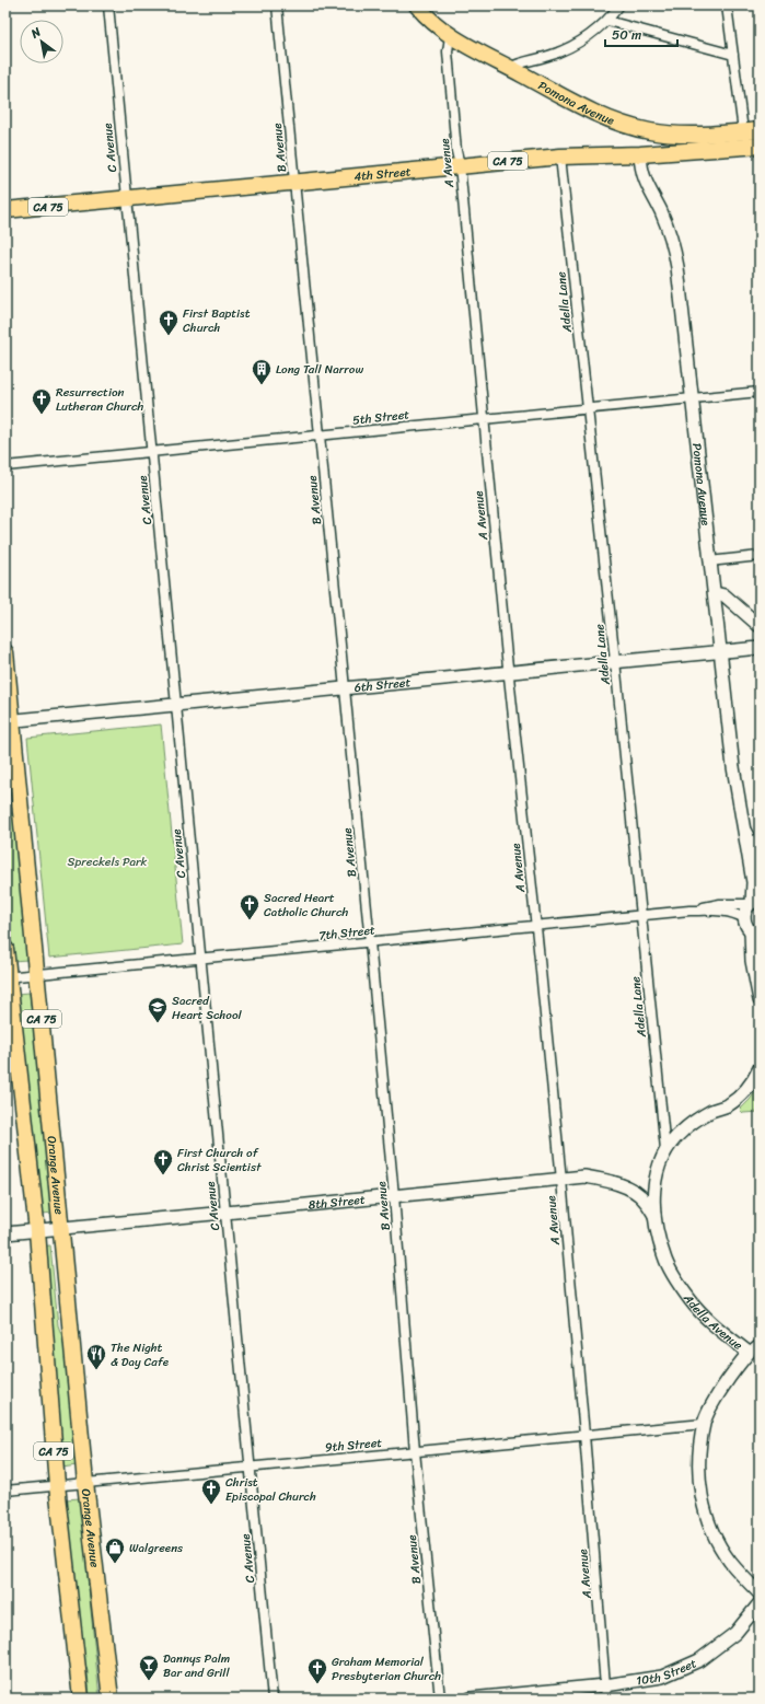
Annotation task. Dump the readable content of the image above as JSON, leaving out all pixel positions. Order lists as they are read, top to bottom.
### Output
{
  "streets": {
    "highway": [
      "Pomona Avenue",
      "CA 75",
      "4th Street",
      "Orange Avenue"
    ],
    "street": [
      "C Avenue",
      "B Avenue",
      "A Avenue",
      "Adella Lane",
      "5th Street",
      "6th Street",
      "7th Street",
      "8th Street",
      "Adella Avenue",
      "9th Street",
      "10th Street"
    ]
  },
  "crossings": [
    ["Pomona Avenue", "A Avenue"],
    ["Pomona Avenue", "4th Street"],
    ["Pomona Avenue", "5th Street"],
    ["Pomona Avenue", "6th Street"],
    ["Pomona Avenue", "7th Street"],
    ["C Avenue", "4th Street"],
    ["C Avenue", "5th Street"],
    ["C Avenue", "6th Street"],
    ["C Avenue", "7th Street"],
    ["C Avenue", "8th Street"],
    ["C Avenue", "9th Street"],
    ["B Avenue", "4th Street"],
    ["B Avenue", "5th Street"],
    ["B Avenue", "6th Street"],
    ["B Avenue", "7th Street"],
    ["B Avenue", "8th Street"],
    ["B Avenue", "9th Street"],
    ["A Avenue", "4th Street"],
    ["A Avenue", "5th Street"],
    ["A Avenue", "6th Street"],
    ["A Avenue", "7th Street"],
    ["A Avenue", "8th Street"],
    ["A Avenue", "9th Street"],
    ["A Avenue", "10th Street"],
    ["4th Street", "Adella Lane"],
    ["Adella Lane", "5th Street"],
    ["Adella Lane", "6th Street"],
    ["Adella Lane", "7th Street"],
    ["Adella Lane", "Adella Avenue"],
    ["6th Street", "Orange Avenue"],
    ["7th Street", "Orange Avenue"],
    ["Orange Avenue", "8th Street"],
    ["Orange Avenue", "9th Street"],
    ["8th Street", "Adella Avenue"],
    ["Adella Avenue", "9th Street"]
  ],
  "parks": ["Spreckels Park"],
  "places": {
    "church": [
      "First Baptist Church",
      "Resurrection Lutheran Church",
      "Sacred Heart Catholic Church",
      "First Church of Christ Scientist",
      "Christ Episcopal Church",
      "Graham Memorial Presbyterian Church"
    ],
    "building": ["Long Tall Narrow"],
    "school or university": ["Sacred Heart School"],
    "restaurant": ["The Night & Day Cafe"],
    "shop": ["Walgreens"],
    "bar": ["Dannys Palm Bar and Grill"]
  },
  "scale_bar": "50 m",
  "north": "top left"
}
